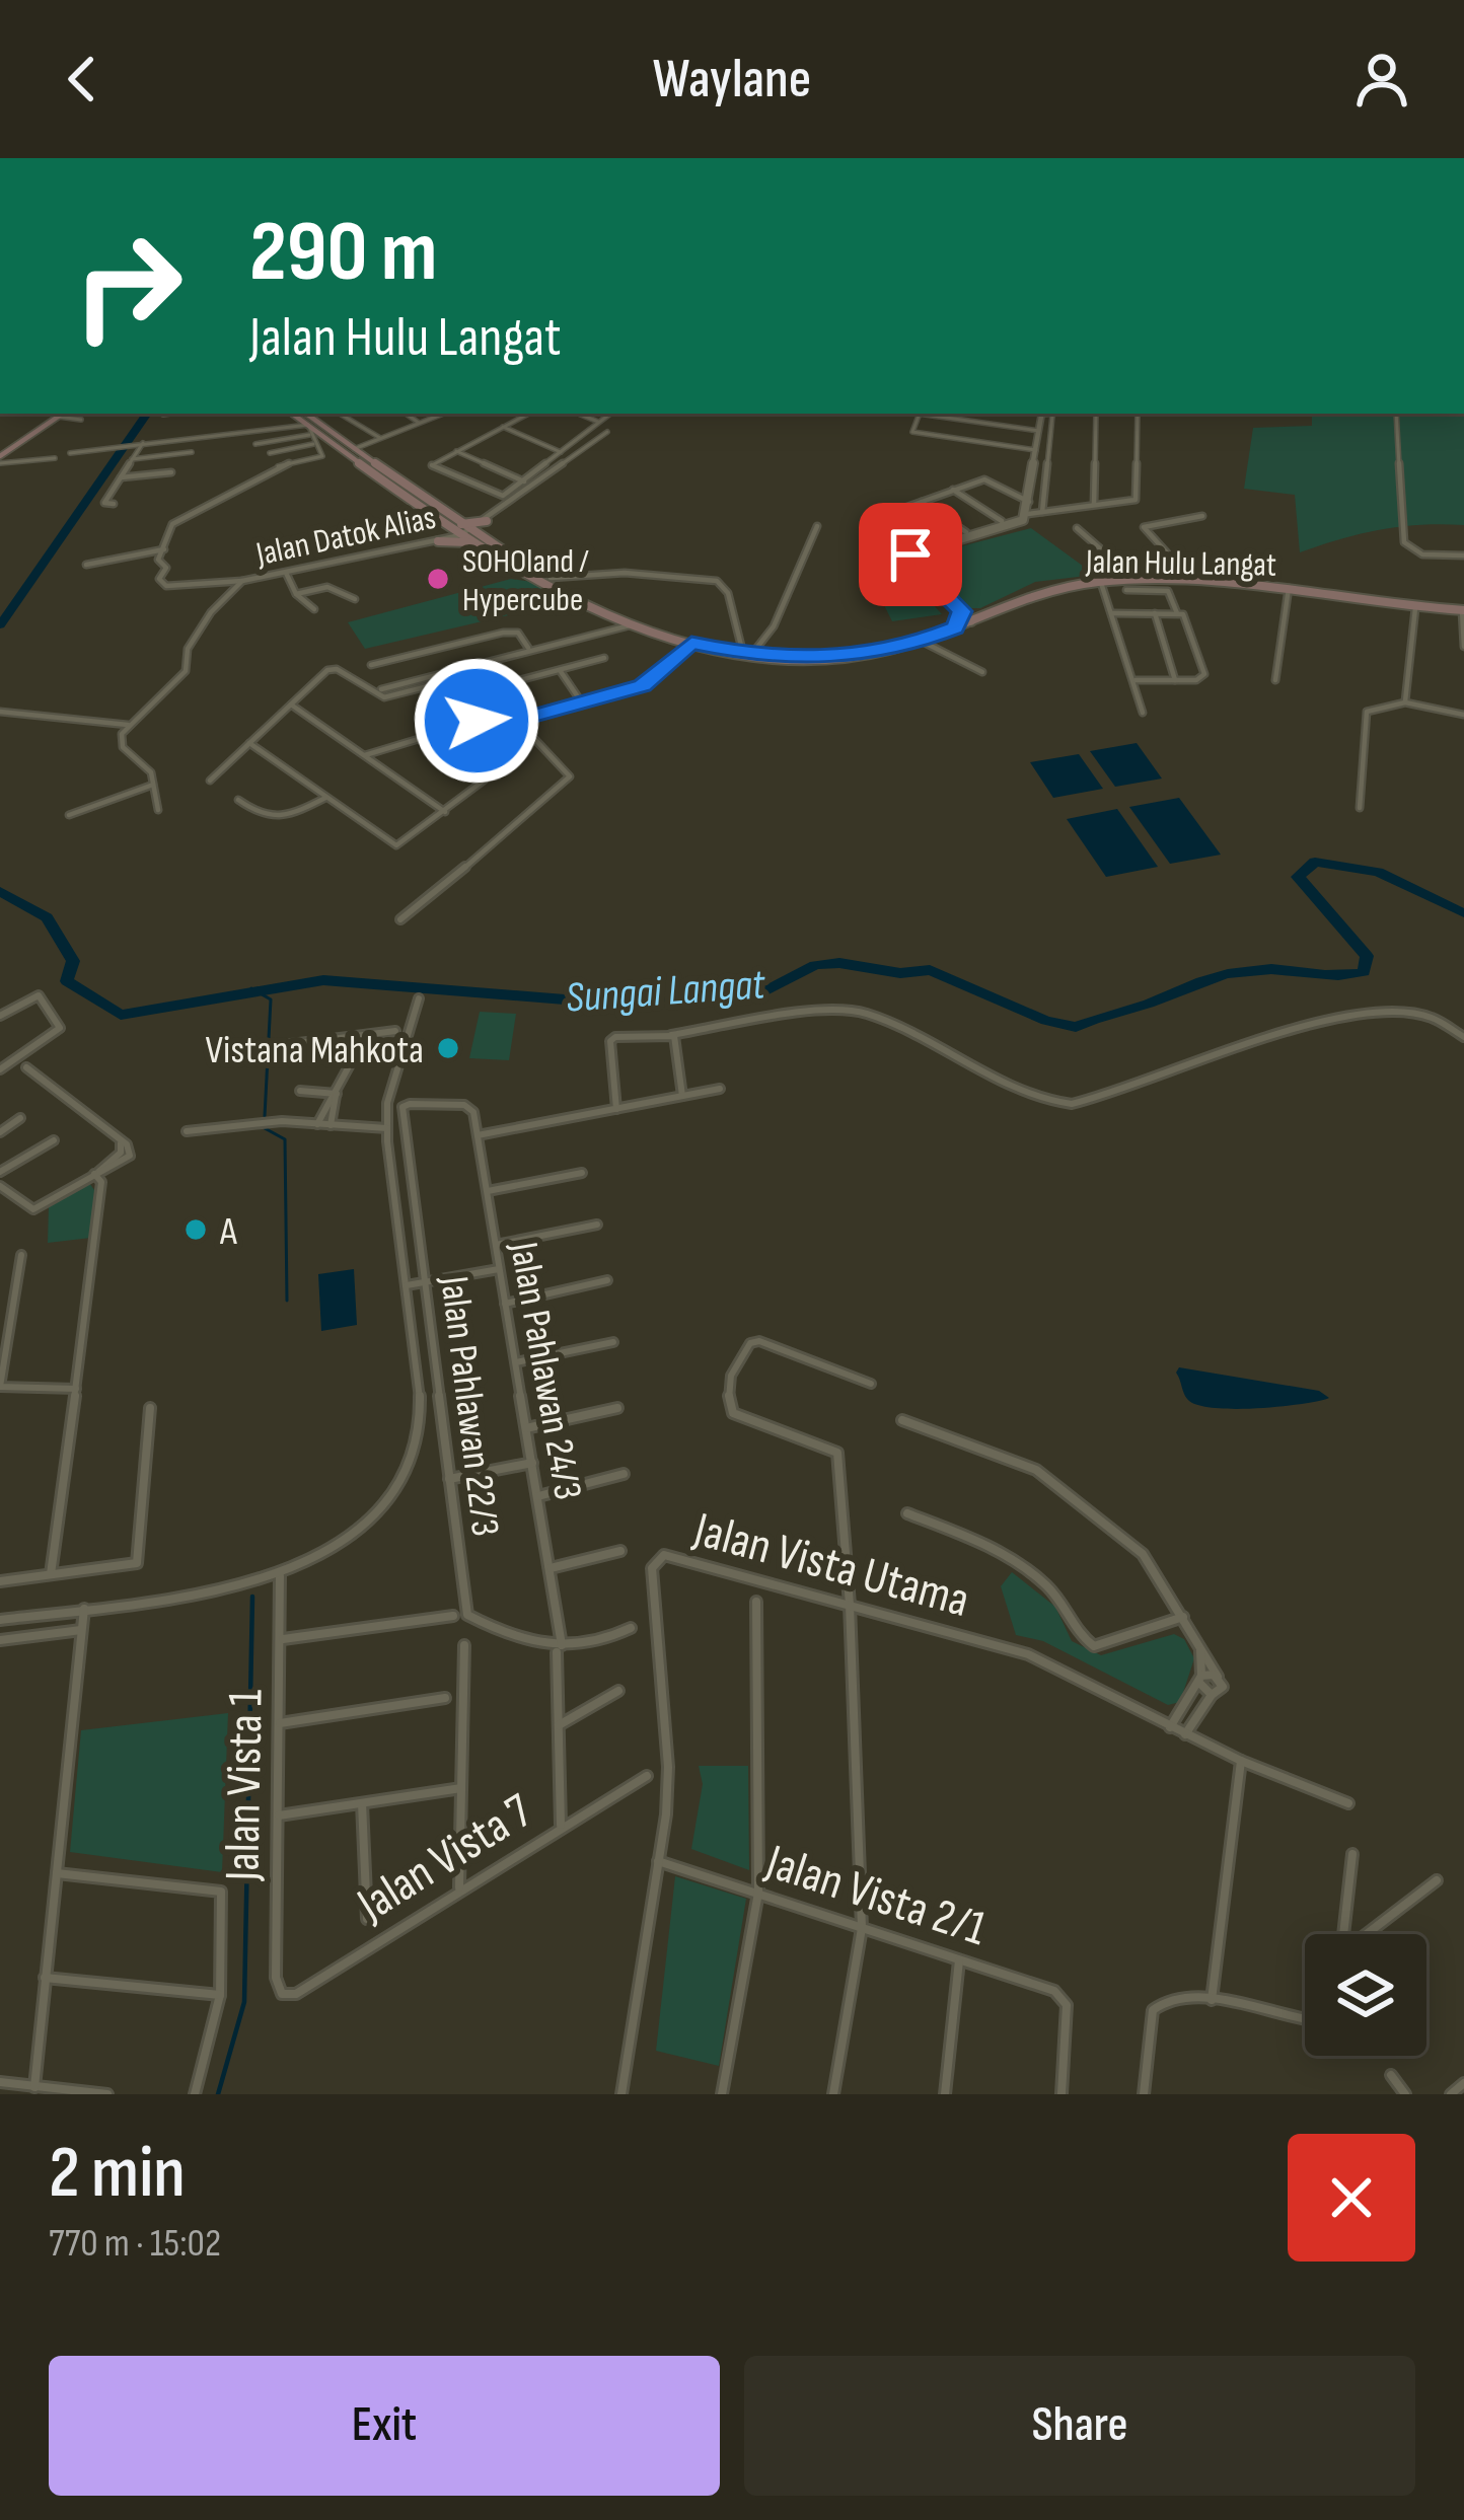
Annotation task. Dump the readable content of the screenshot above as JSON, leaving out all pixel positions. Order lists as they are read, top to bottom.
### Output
{
  "streets": {
    "main road": ["Jalan Hulu Langat"],
    "street": [
      "Jalan Datok Alias",
      "Jalan Pahlawan 24/3",
      "Jalan Pahlawan 22/3",
      "Jalan Vista Utama",
      "Jalan Vista 1",
      "Jalan Vista 7",
      "Jalan Vista 2/1"
    ]
  },
  "crossings": [
    ["Jalan Datok Alias", "Jalan Hulu Langat"],
    ["Jalan Pahlawan 24/3", "Jalan Pahlawan 22/3"],
    ["Jalan Pahlawan 24/3", "Jalan Vista 7"],
    ["Jalan Vista Utama", "Jalan Vista 2/1"],
    ["Jalan Vista 1", "Jalan Vista 7"]
  ],
  "water": ["Sungai Langat"],
  "places": ["SOHOland / Hypercube", "Vistana Mahkota", "A"],
  "page": {
    "header": "Waylane",
    "turn": ["290 m", "Jalan Hulu Langat"],
    "heading": ["2 min", "770 m · 15:02"],
    "buttons": ["Exit", "Share"]
  }
}
